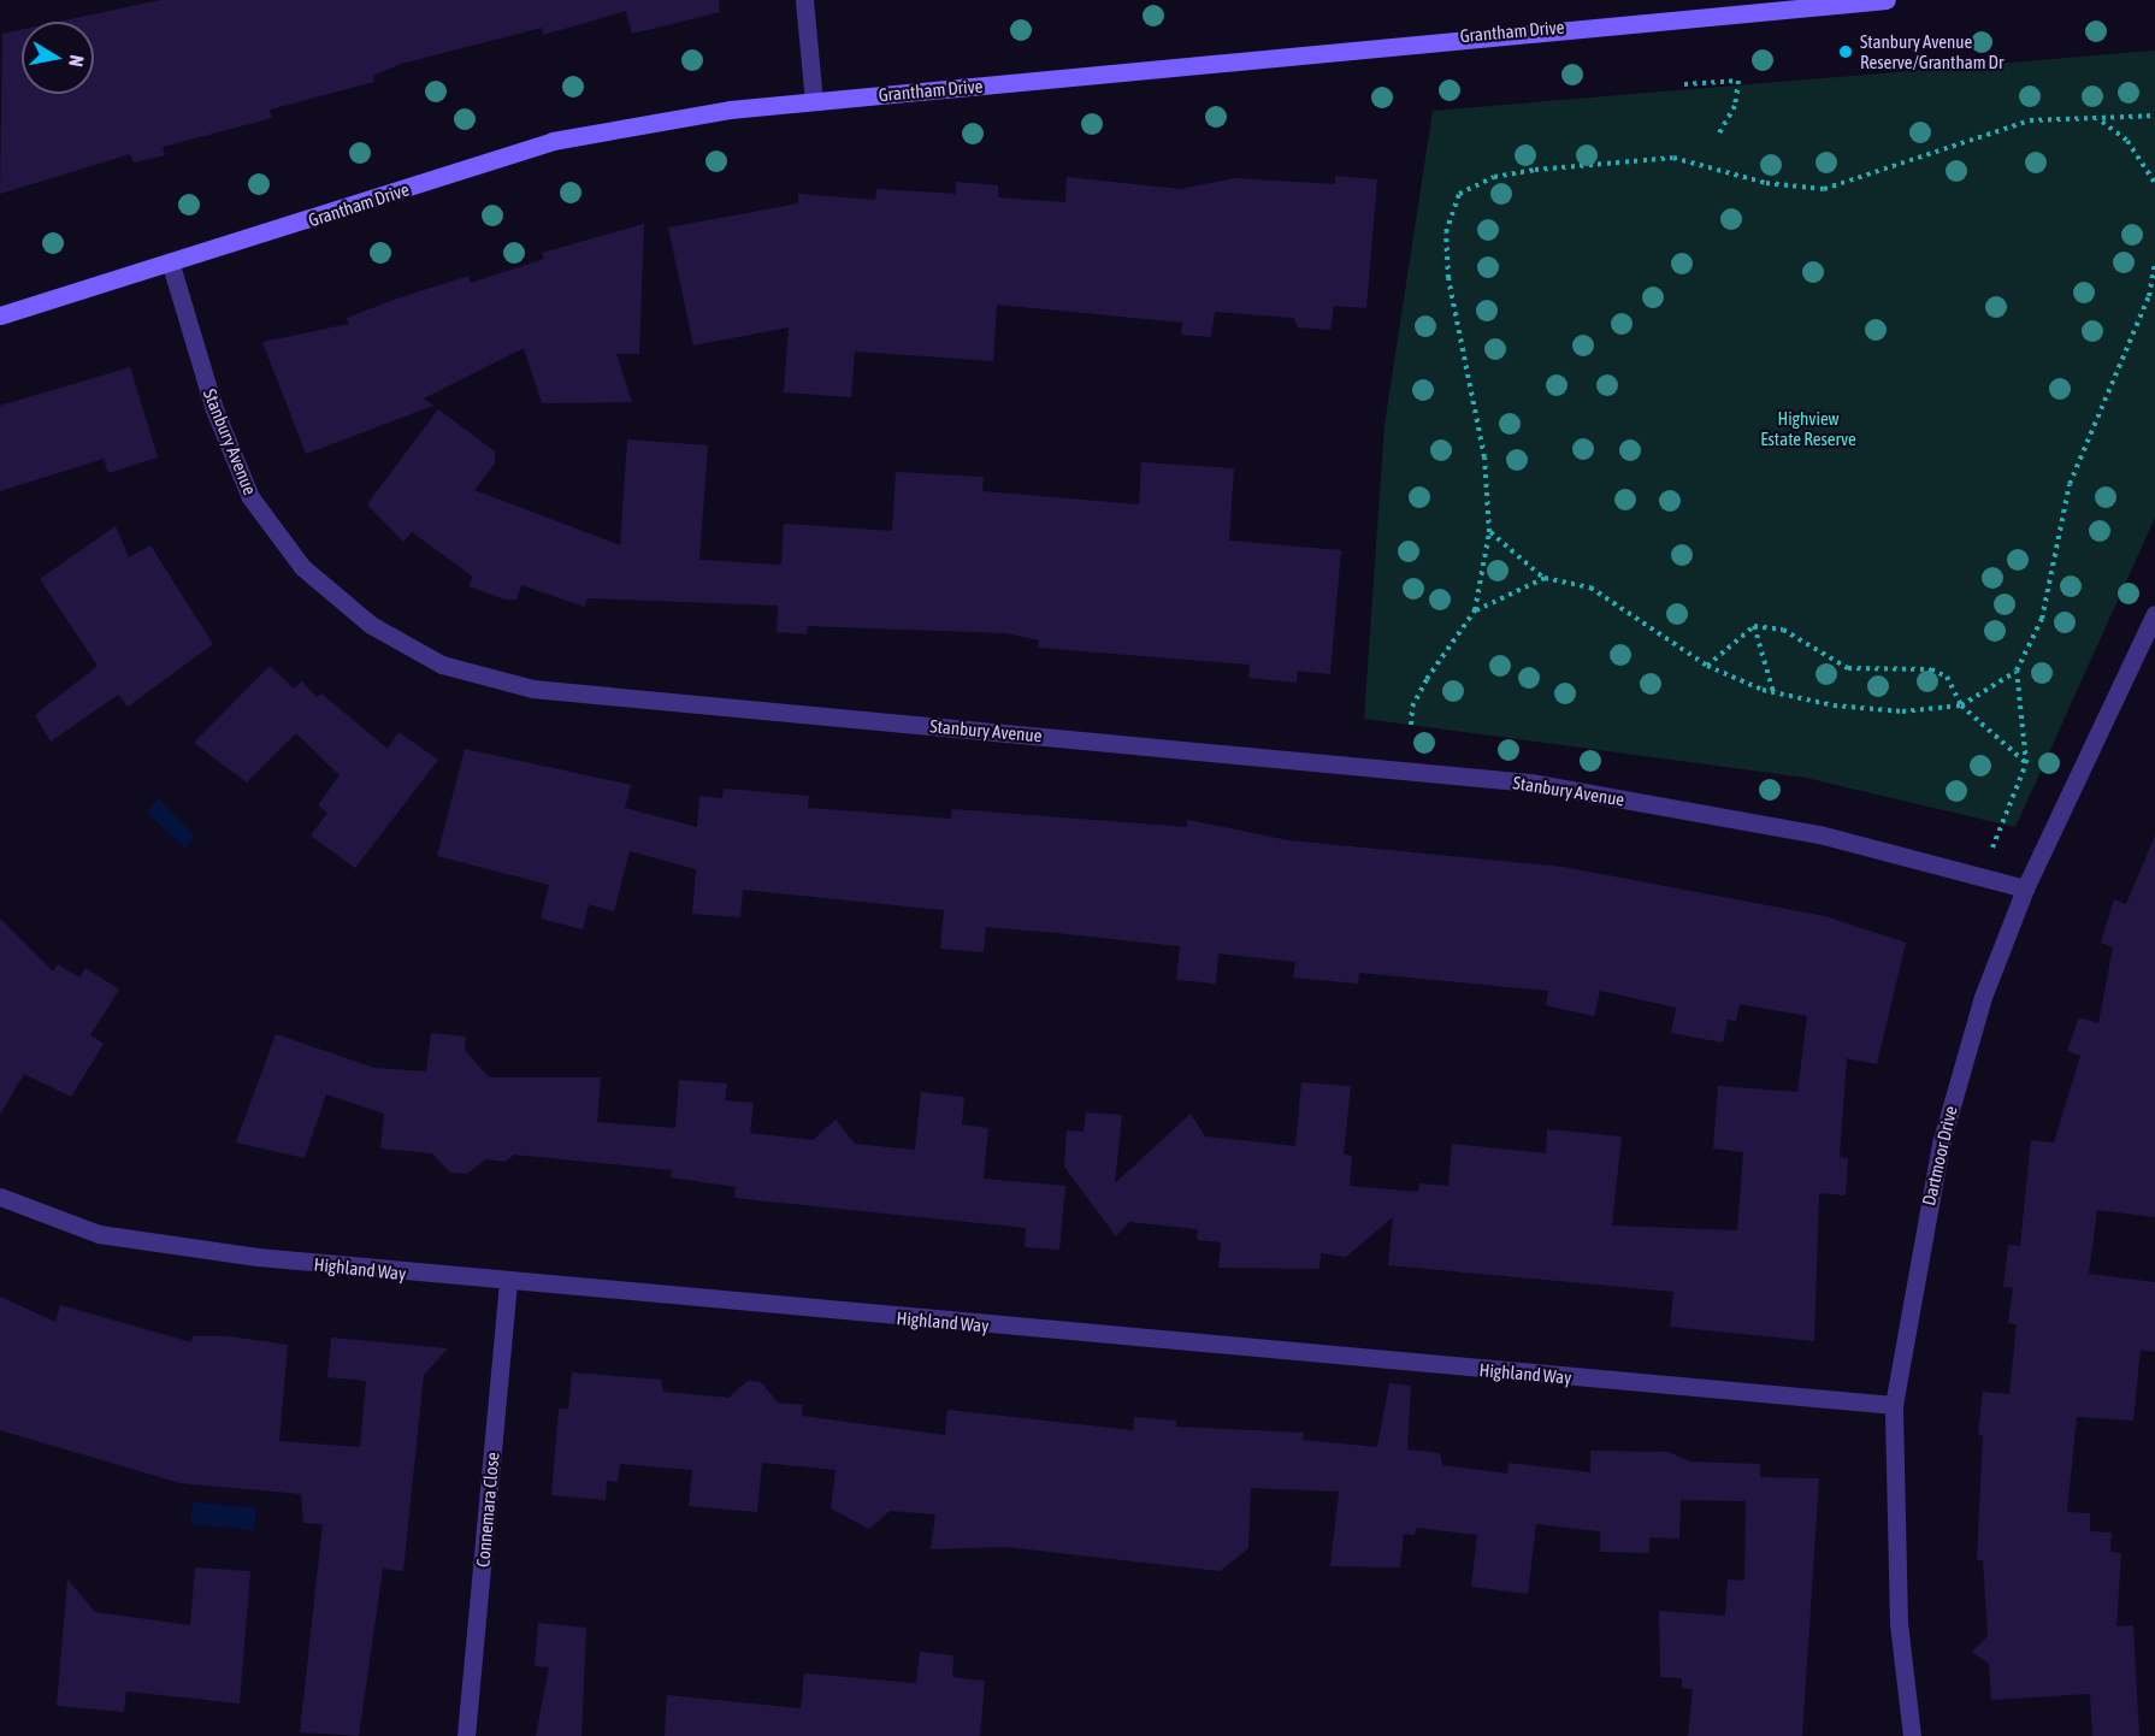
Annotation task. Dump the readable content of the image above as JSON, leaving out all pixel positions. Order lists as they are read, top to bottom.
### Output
{
  "streets": {
    "street": [
      "Grantham Drive",
      "Stanbury Avenue",
      "Dartmoor Drive",
      "Highland Way",
      "Connemara Close"
    ]
  },
  "crossings": [
    ["Grantham Drive", "Stanbury Avenue"],
    ["Stanbury Avenue", "Dartmoor Drive"],
    ["Dartmoor Drive", "Highland Way"],
    ["Highland Way", "Connemara Close"]
  ],
  "parks": ["Highview Estate Reserve"],
  "places": ["Stanbury Avenue Reserve/Grantham Dr"],
  "north": "right"
}
